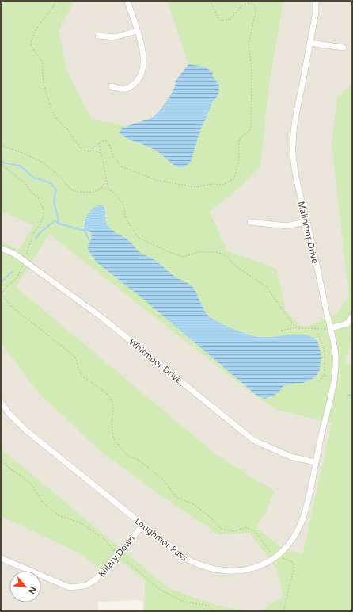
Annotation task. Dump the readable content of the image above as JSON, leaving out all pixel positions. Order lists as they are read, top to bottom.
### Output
{
  "streets": {
    "street": [
      "Malinmor Drive",
      "Whitmoor Drive",
      "Loughmor Pass",
      "Killary Down"
    ]
  },
  "crossings": [
    ["Malinmor Drive", "Whitmoor Drive"],
    ["Malinmor Drive", "Loughmor Pass"],
    ["Whitmoor Drive", "Loughmor Pass"],
    ["Loughmor Pass", "Killary Down"]
  ],
  "north": "bottom right"
}
